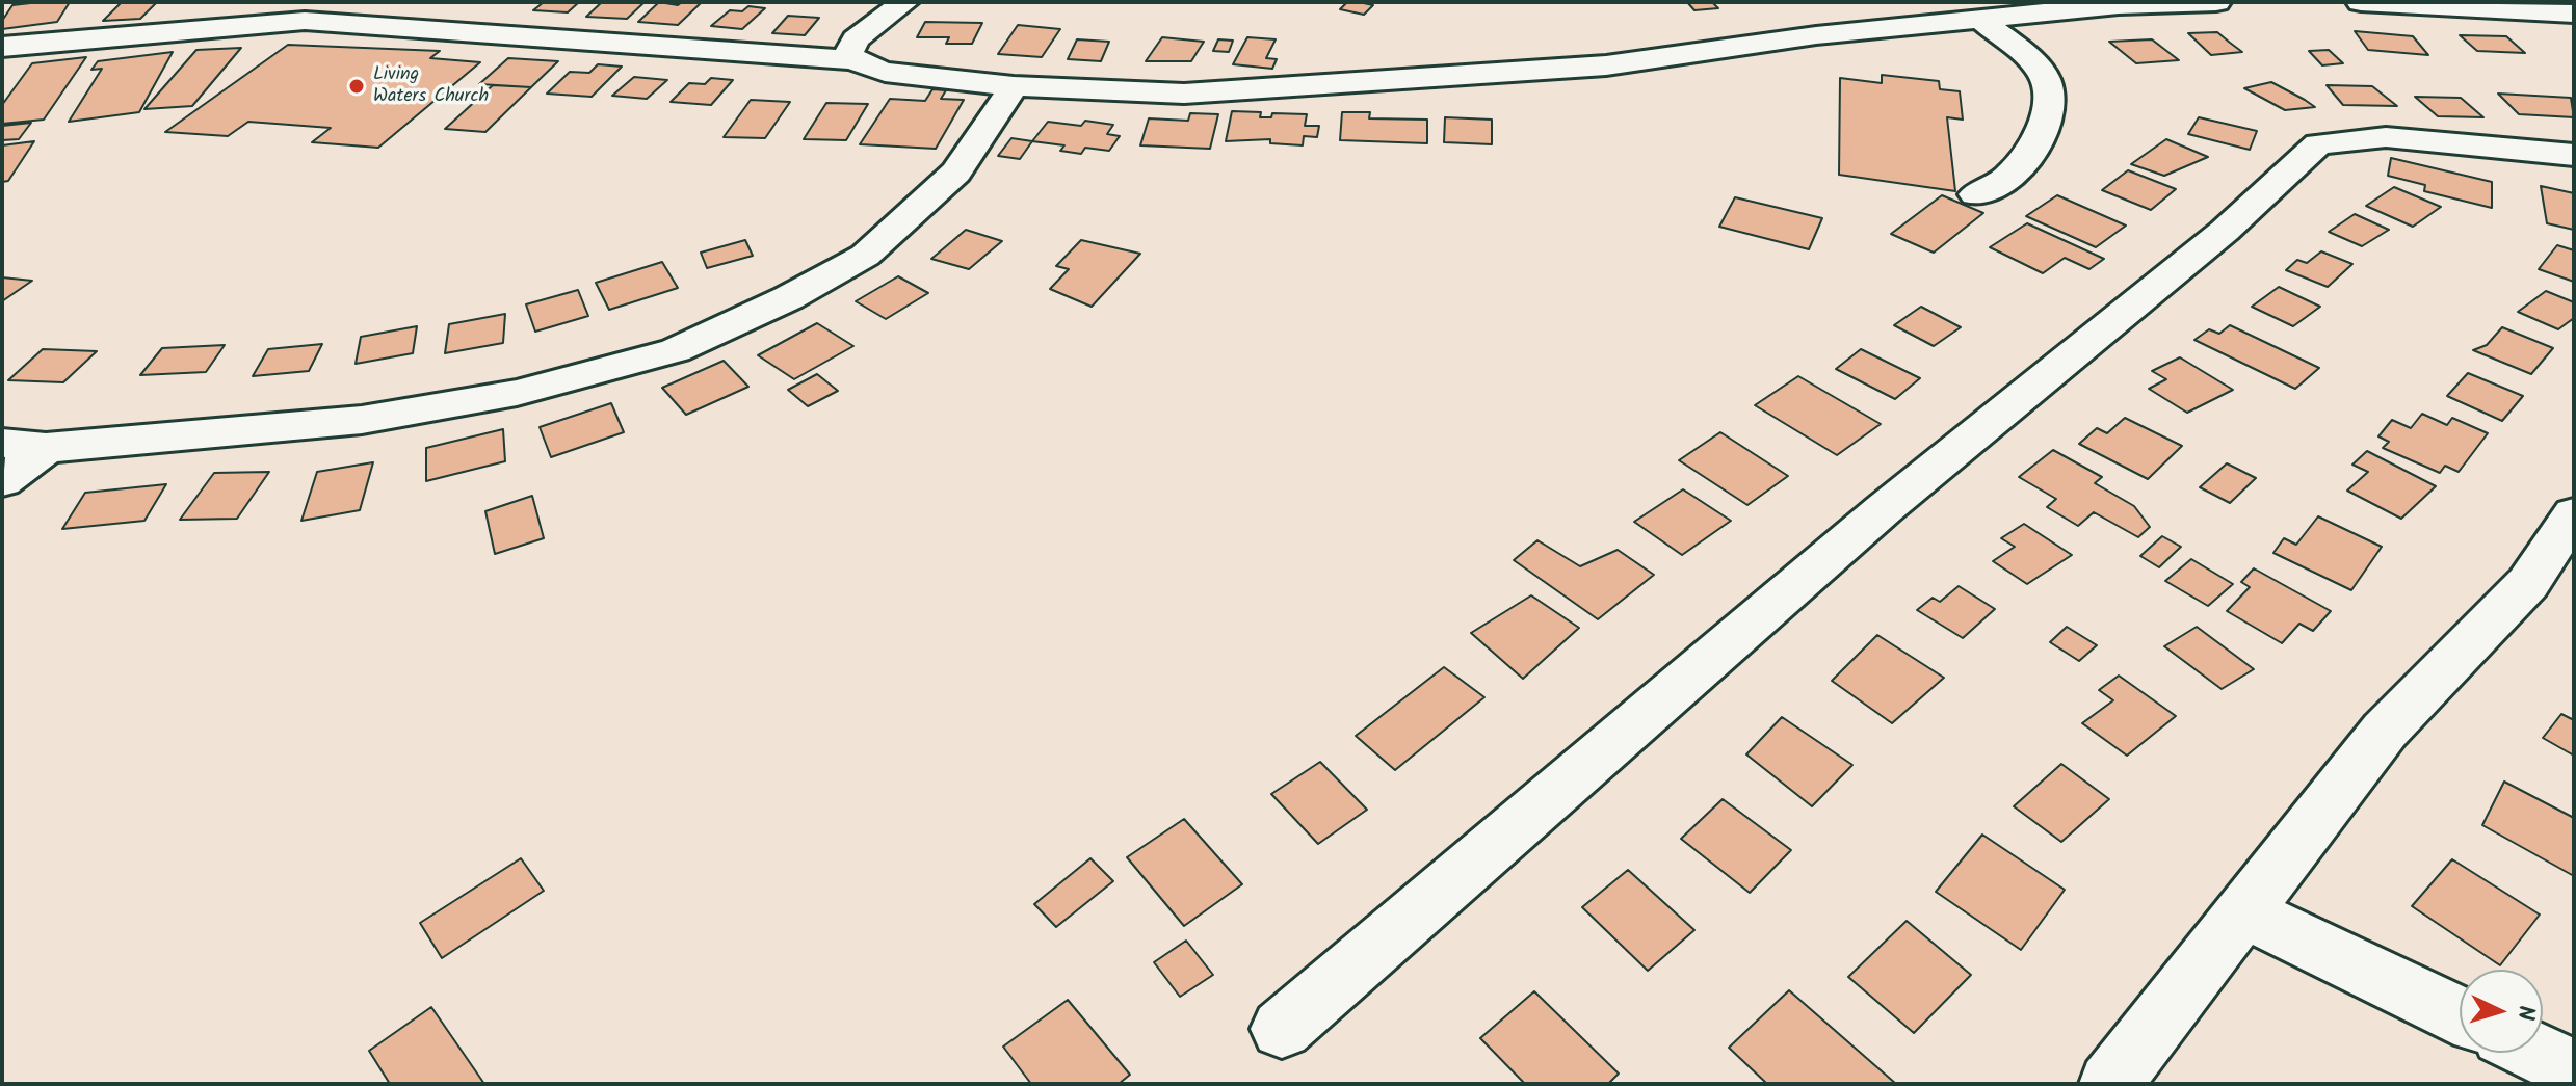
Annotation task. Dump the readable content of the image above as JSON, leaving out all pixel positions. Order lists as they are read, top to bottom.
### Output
{
  "places": ["Living Waters Church"],
  "north": "right"
}
